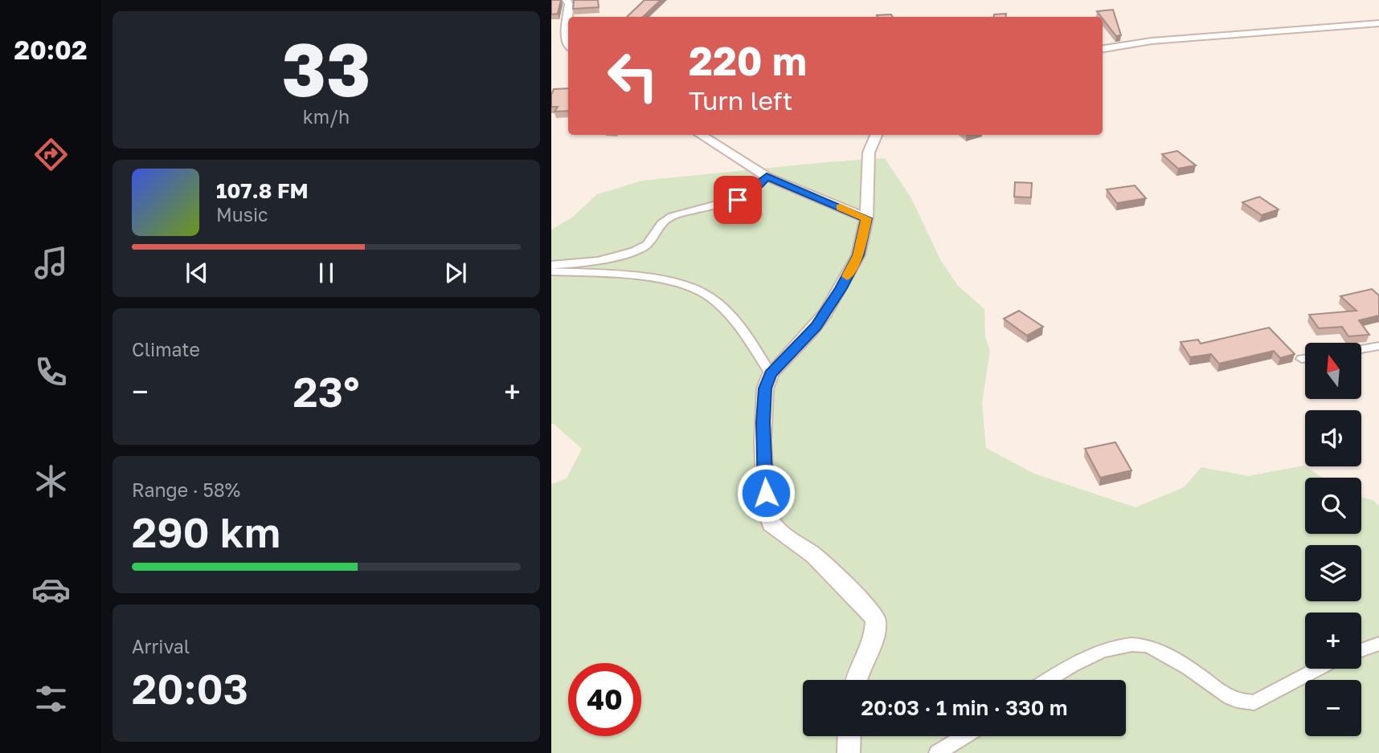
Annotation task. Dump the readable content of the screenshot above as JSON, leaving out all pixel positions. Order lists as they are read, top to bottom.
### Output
{
  "north": "top",
  "page": {
    "tabs": "20:02",
    "tile": [
      ["33", "km/h"],
      "Climate",
      ["Range · 58%", "290 km"],
      ["Arrival", "20:03"]
    ],
    "turn": ["220 m", "Turn left"],
    "song": ["107.8 FM", "Music"],
    "map_buttons": ["+", "−"],
    "heat": ["−", "23°", "+"],
    "limit": "40",
    "trip": "20:03 · 1 min · 330 m"
  }
}
